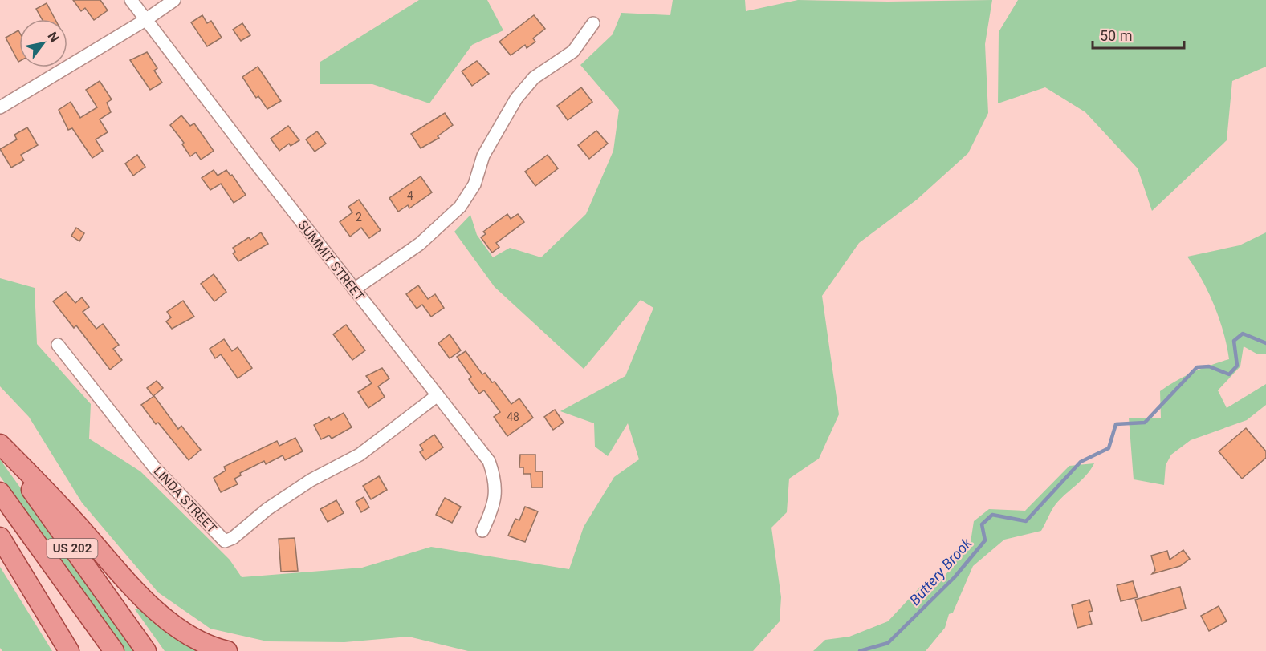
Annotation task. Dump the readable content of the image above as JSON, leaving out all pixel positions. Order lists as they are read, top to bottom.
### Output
{
  "streets": {
    "main road": ["US 202"],
    "street": ["SUMMIT STREET", "LINDA STREET"]
  },
  "crossings": [
    ["SUMMIT STREET", "LINDA STREET"]
  ],
  "water": ["Buttery Brook"],
  "house_numbers": ["4", "2", "48"],
  "scale_bar": "50 m",
  "north": "top right"
}
